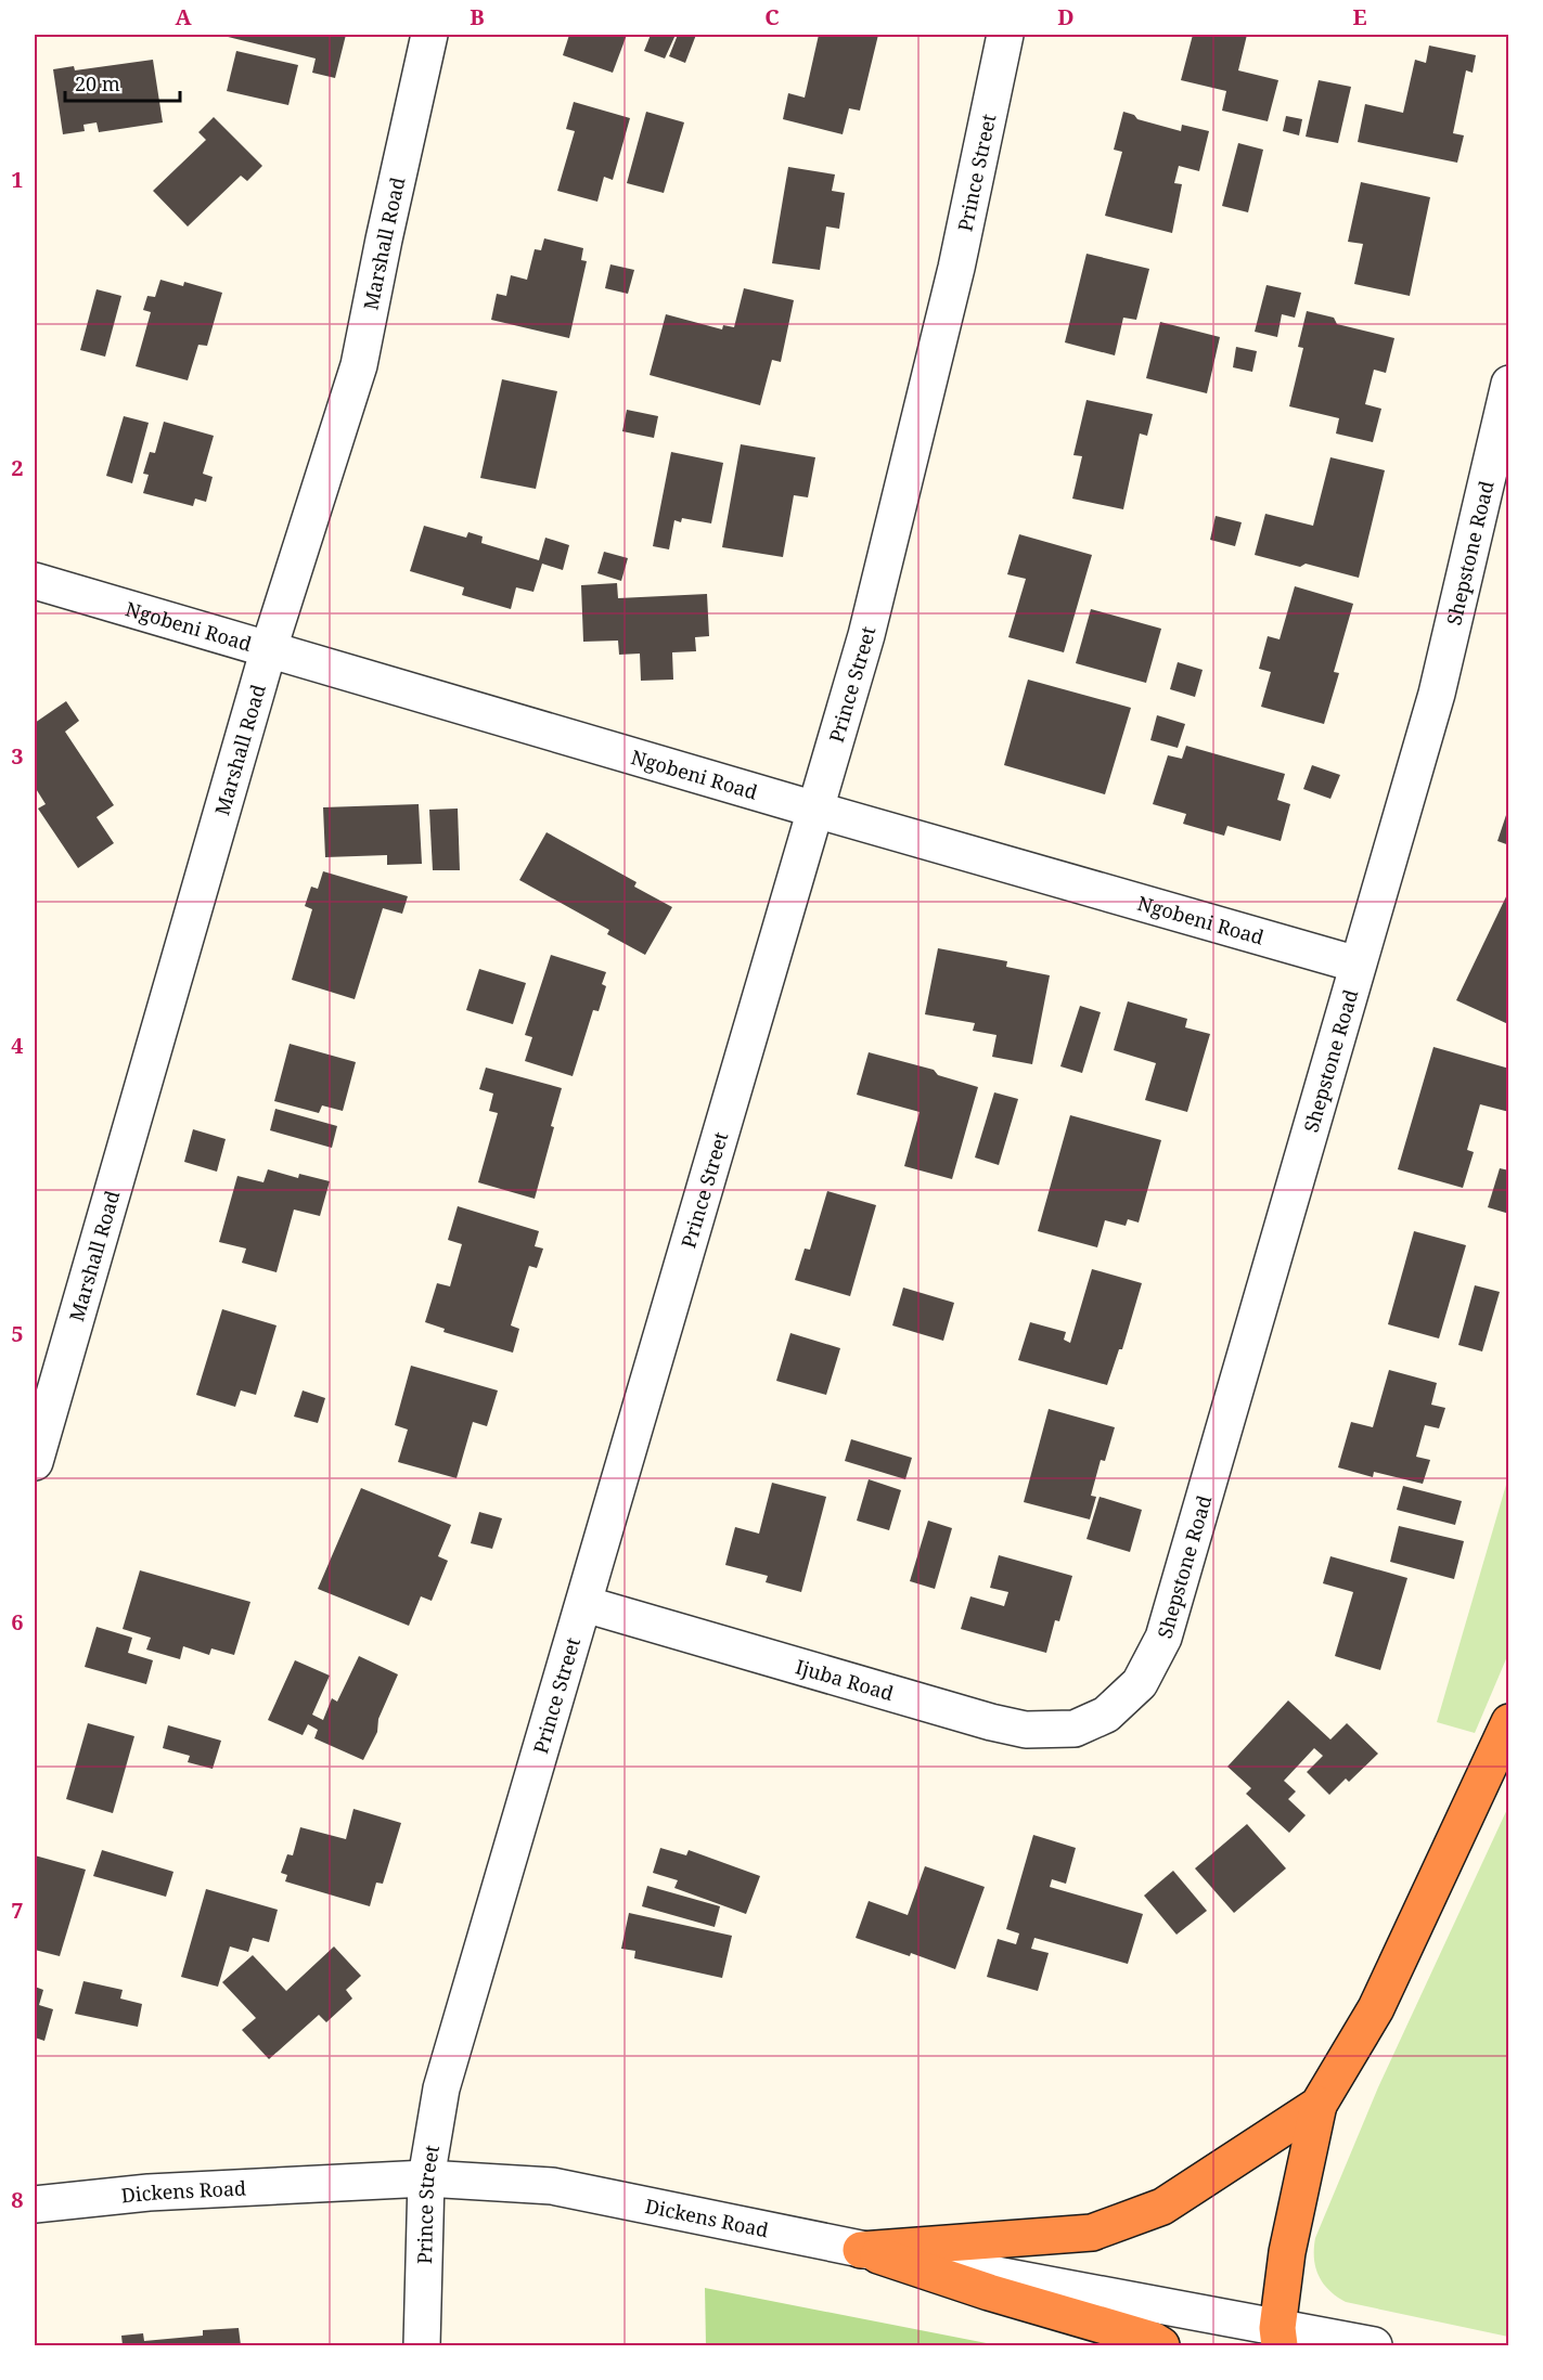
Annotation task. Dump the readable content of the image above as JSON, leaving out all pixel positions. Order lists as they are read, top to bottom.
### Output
{
  "streets": {
    "street": [
      "Prince Street",
      "Marshall Road",
      "Shepstone Road",
      "Ngobeni Road",
      "Ijuba Road",
      "Dickens Road"
    ]
  },
  "crossings": [
    ["Prince Street", "Ngobeni Road"],
    ["Prince Street", "Ijuba Road"],
    ["Prince Street", "Dickens Road"],
    ["Marshall Road", "Ngobeni Road"],
    ["Shepstone Road", "Ngobeni Road"],
    ["Shepstone Road", "Ijuba Road"]
  ],
  "scale_bar": "20 m",
  "grid": {
    "columns": [
      "A",
      "B",
      "C",
      "D",
      "E"
    ],
    "rows": [
      "1",
      "2",
      "3",
      "4",
      "5",
      "6",
      "7",
      "8"
    ]
  }
}
